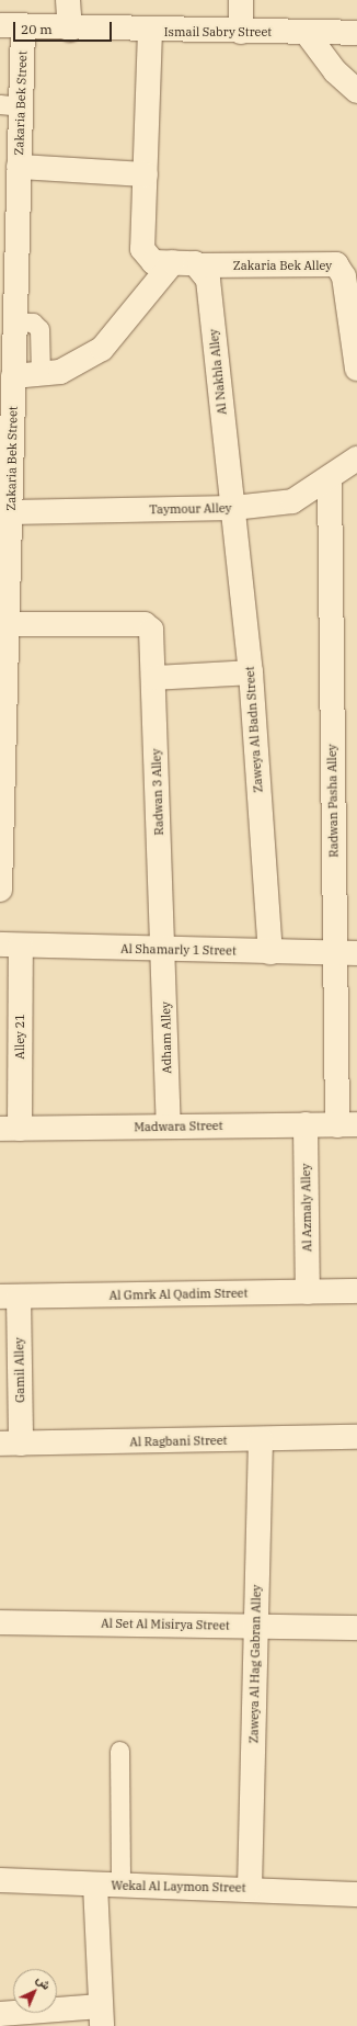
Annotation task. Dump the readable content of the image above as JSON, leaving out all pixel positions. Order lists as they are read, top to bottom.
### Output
{
  "streets": {
    "street": [
      "Ismail Sabry Street",
      "Zakaria Bek Street",
      "Zakaria Bek Alley",
      "Al Nakhla Alley",
      "Taymour Alley",
      "Zaweya Al Badn Street",
      "Radwan 3 Alley",
      "Radwan Pasha Alley",
      "Al Shamarly 1 Street",
      "Alley 21",
      "Adham Alley",
      "Madwara Street",
      "Al Azmaly Alley",
      "Al Gmrk Al Qadim Street",
      "Gamil Alley",
      "Al Ragbani Street",
      "Al Set Al Misirya Street",
      "Zaweya Al Hag Gabran Alley",
      "Wekal Al Laymon Street"
    ]
  },
  "crossings": [
    ["Ismail Sabry Street", "Zakaria Bek Street"],
    ["Zakaria Bek Street", "Taymour Alley"],
    ["Zakaria Bek Street", "Radwan 3 Alley"],
    ["Zakaria Bek Alley", "Al Nakhla Alley"],
    ["Al Nakhla Alley", "Taymour Alley"],
    ["Al Nakhla Alley", "Zaweya Al Badn Street"],
    ["Taymour Alley", "Zaweya Al Badn Street"],
    ["Taymour Alley", "Radwan Pasha Alley"],
    ["Zaweya Al Badn Street", "Al Shamarly 1 Street"],
    ["Radwan 3 Alley", "Al Shamarly 1 Street"],
    ["Radwan 3 Alley", "Adham Alley"],
    ["Radwan Pasha Alley", "Al Shamarly 1 Street"],
    ["Radwan Pasha Alley", "Madwara Street"],
    ["Al Shamarly 1 Street", "Alley 21"],
    ["Al Shamarly 1 Street", "Adham Alley"],
    ["Alley 21", "Madwara Street"],
    ["Adham Alley", "Madwara Street"],
    ["Madwara Street", "Al Azmaly Alley"],
    ["Al Azmaly Alley", "Al Gmrk Al Qadim Street"],
    ["Al Gmrk Al Qadim Street", "Gamil Alley"],
    ["Gamil Alley", "Al Ragbani Street"],
    ["Al Ragbani Street", "Zaweya Al Hag Gabran Alley"],
    ["Al Set Al Misirya Street", "Zaweya Al Hag Gabran Alley"],
    ["Zaweya Al Hag Gabran Alley", "Wekal Al Laymon Street"]
  ],
  "scale_bar": "20 m",
  "north": "top right"
}
